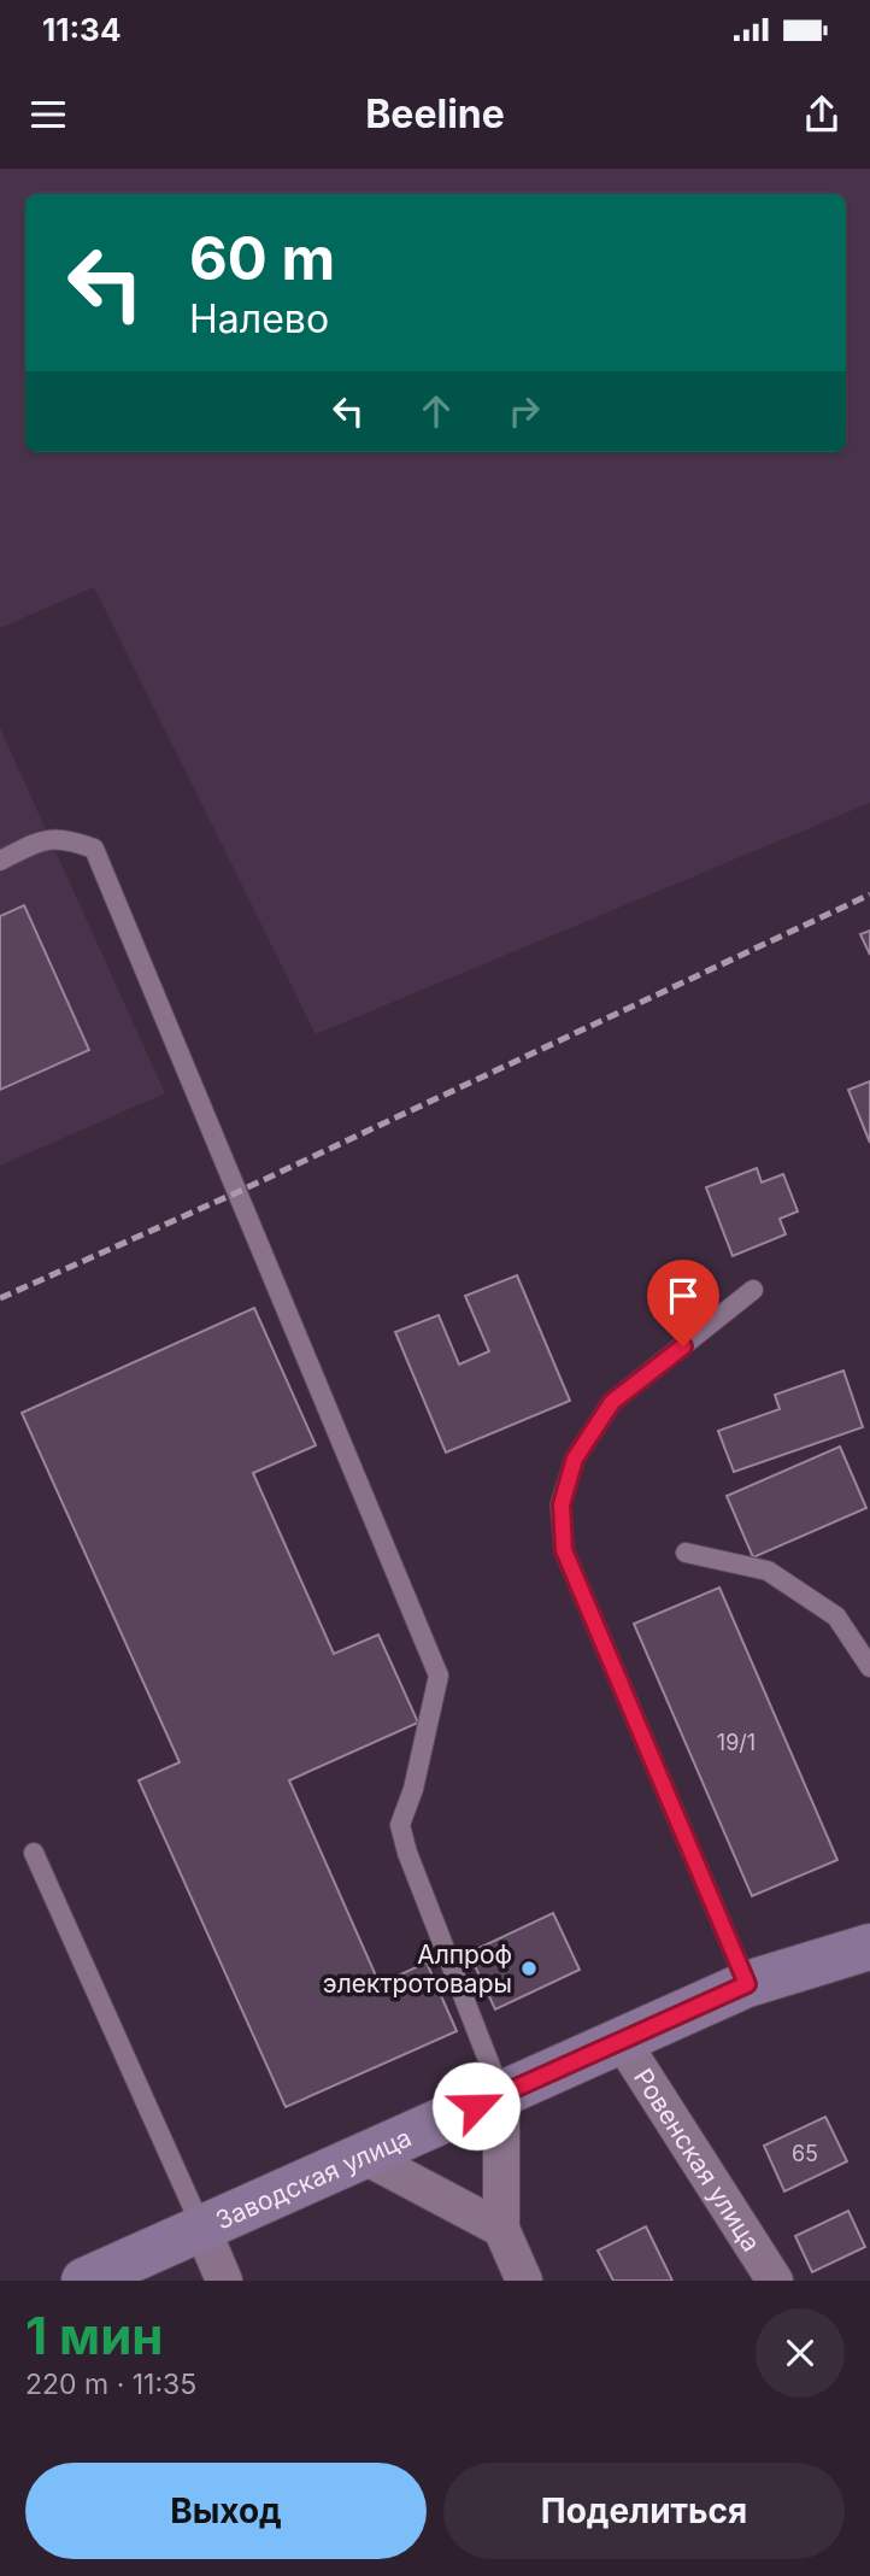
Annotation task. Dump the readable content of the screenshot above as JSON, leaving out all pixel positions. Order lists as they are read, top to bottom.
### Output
{
  "streets": {
    "street": ["Ровенская улица", "Заводская улица"]
  },
  "crossings": [
    ["Ровенская улица", "Заводская улица"]
  ],
  "places": ["Алпроф электротовары"],
  "house_numbers": ["19/1", "65"],
  "page": {
    "status": "11:34",
    "header": "Beeline",
    "turn": ["60 m", "Налево"],
    "heading": ["1 мин", "220 m · 11:35"],
    "buttons": ["Выход", "Поделиться"]
  }
}
